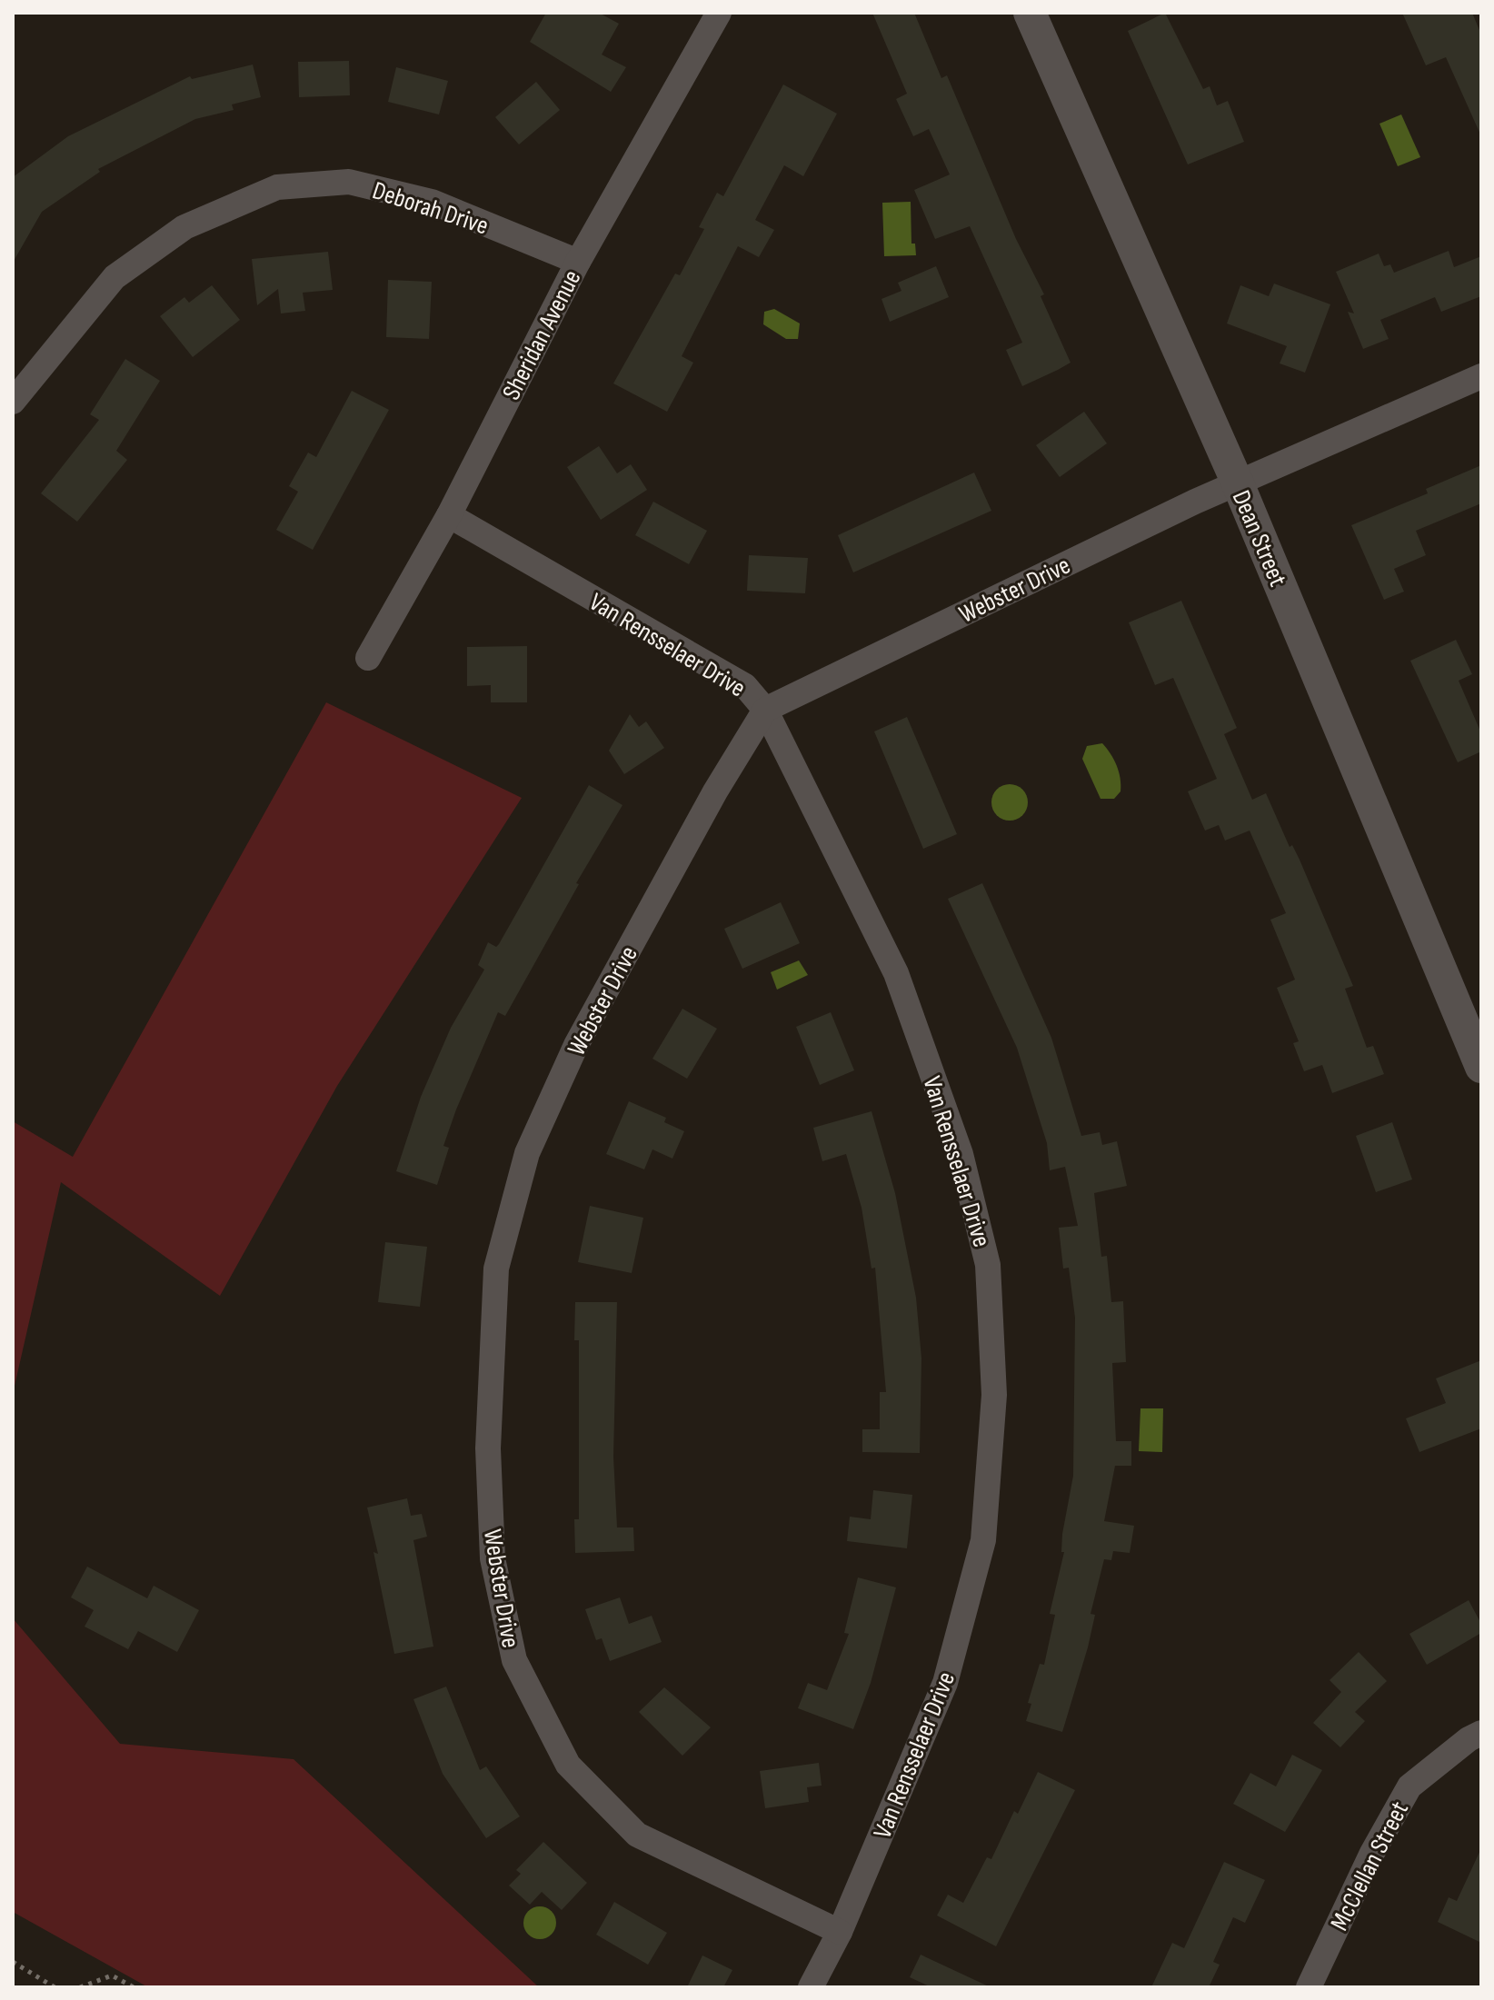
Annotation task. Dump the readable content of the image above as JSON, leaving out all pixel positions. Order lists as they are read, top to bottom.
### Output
{
  "streets": {
    "street": [
      "Deborah Drive",
      "Sheridan Avenue",
      "Dean Street",
      "Webster Drive",
      "Van Rensselaer Drive",
      "McClellan Street"
    ]
  },
  "crossings": [
    ["Deborah Drive", "Sheridan Avenue"],
    ["Sheridan Avenue", "Van Rensselaer Drive"],
    ["Dean Street", "Webster Drive"],
    ["Webster Drive", "Van Rensselaer Drive"]
  ]
}
